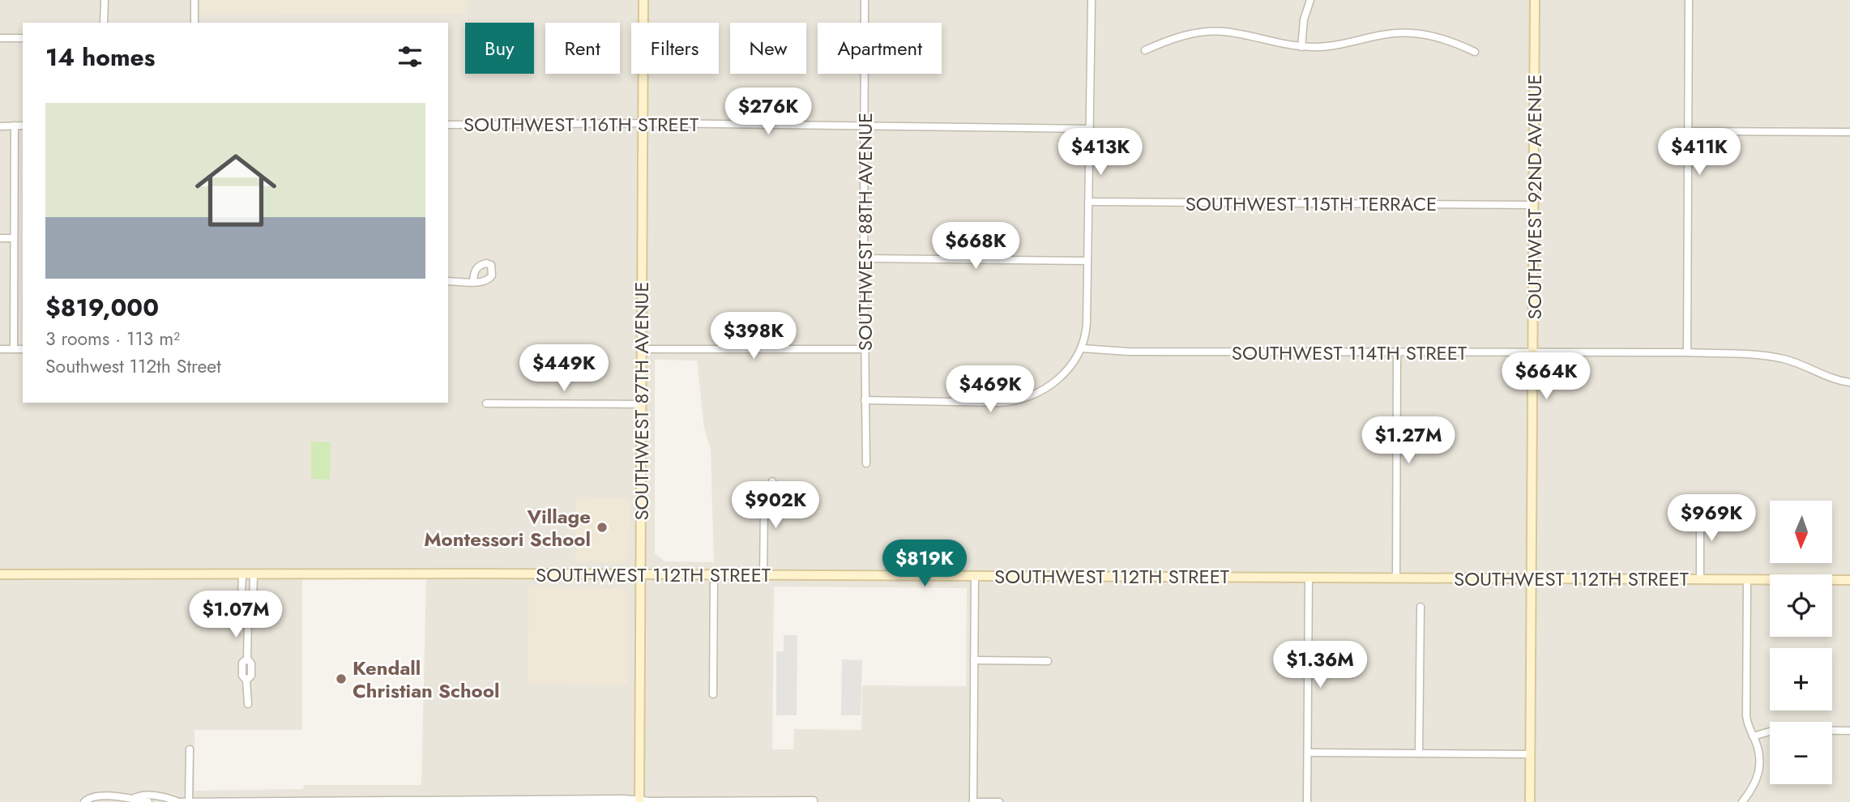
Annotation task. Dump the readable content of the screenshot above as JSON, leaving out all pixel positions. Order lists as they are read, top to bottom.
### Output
{
  "streets": {
    "main road": ["SOUTHWEST 92ND AVENUE", "SOUTHWEST 87TH AVENUE", "SOUTHWEST 112TH STREET"],
    "street": [
      "SOUTHWEST 116TH STREET",
      "SOUTHWEST 115TH TERRACE",
      "SOUTHWEST 88TH AVENUE",
      "SOUTHWEST 114TH STREET"
    ]
  },
  "crossings": [
    ["SOUTHWEST 116TH STREET", "SOUTHWEST 88TH AVENUE"],
    ["SOUTHWEST 116TH STREET", "SOUTHWEST 87TH AVENUE"],
    ["SOUTHWEST 92ND AVENUE", "SOUTHWEST 115TH TERRACE"],
    ["SOUTHWEST 92ND AVENUE", "SOUTHWEST 114TH STREET"],
    ["SOUTHWEST 92ND AVENUE", "SOUTHWEST 112TH STREET"],
    ["SOUTHWEST 87TH AVENUE", "SOUTHWEST 112TH STREET"]
  ],
  "places": ["Village Montessori School", "Kendall Christian School"],
  "north": "bottom",
  "page": {
    "chip": [
      "Buy",
      "Rent",
      "Filters",
      "New",
      "Apartment"
    ],
    "heading": "14 homes",
    "price": [
      "$276K",
      "$413K",
      "$411K",
      "$668K",
      "$398K",
      "$449K",
      "$664K",
      "$469K",
      "$1.27M",
      "$902K",
      "$969K",
      "$819K",
      "$1.07M",
      "$1.36M"
    ],
    "list": [
      {
        "name": "$819,000",
        "note": "3 rooms · 113 m² · Southwest 112th Street"
      }
    ],
    "map_buttons": ["+", "−"]
  }
}
